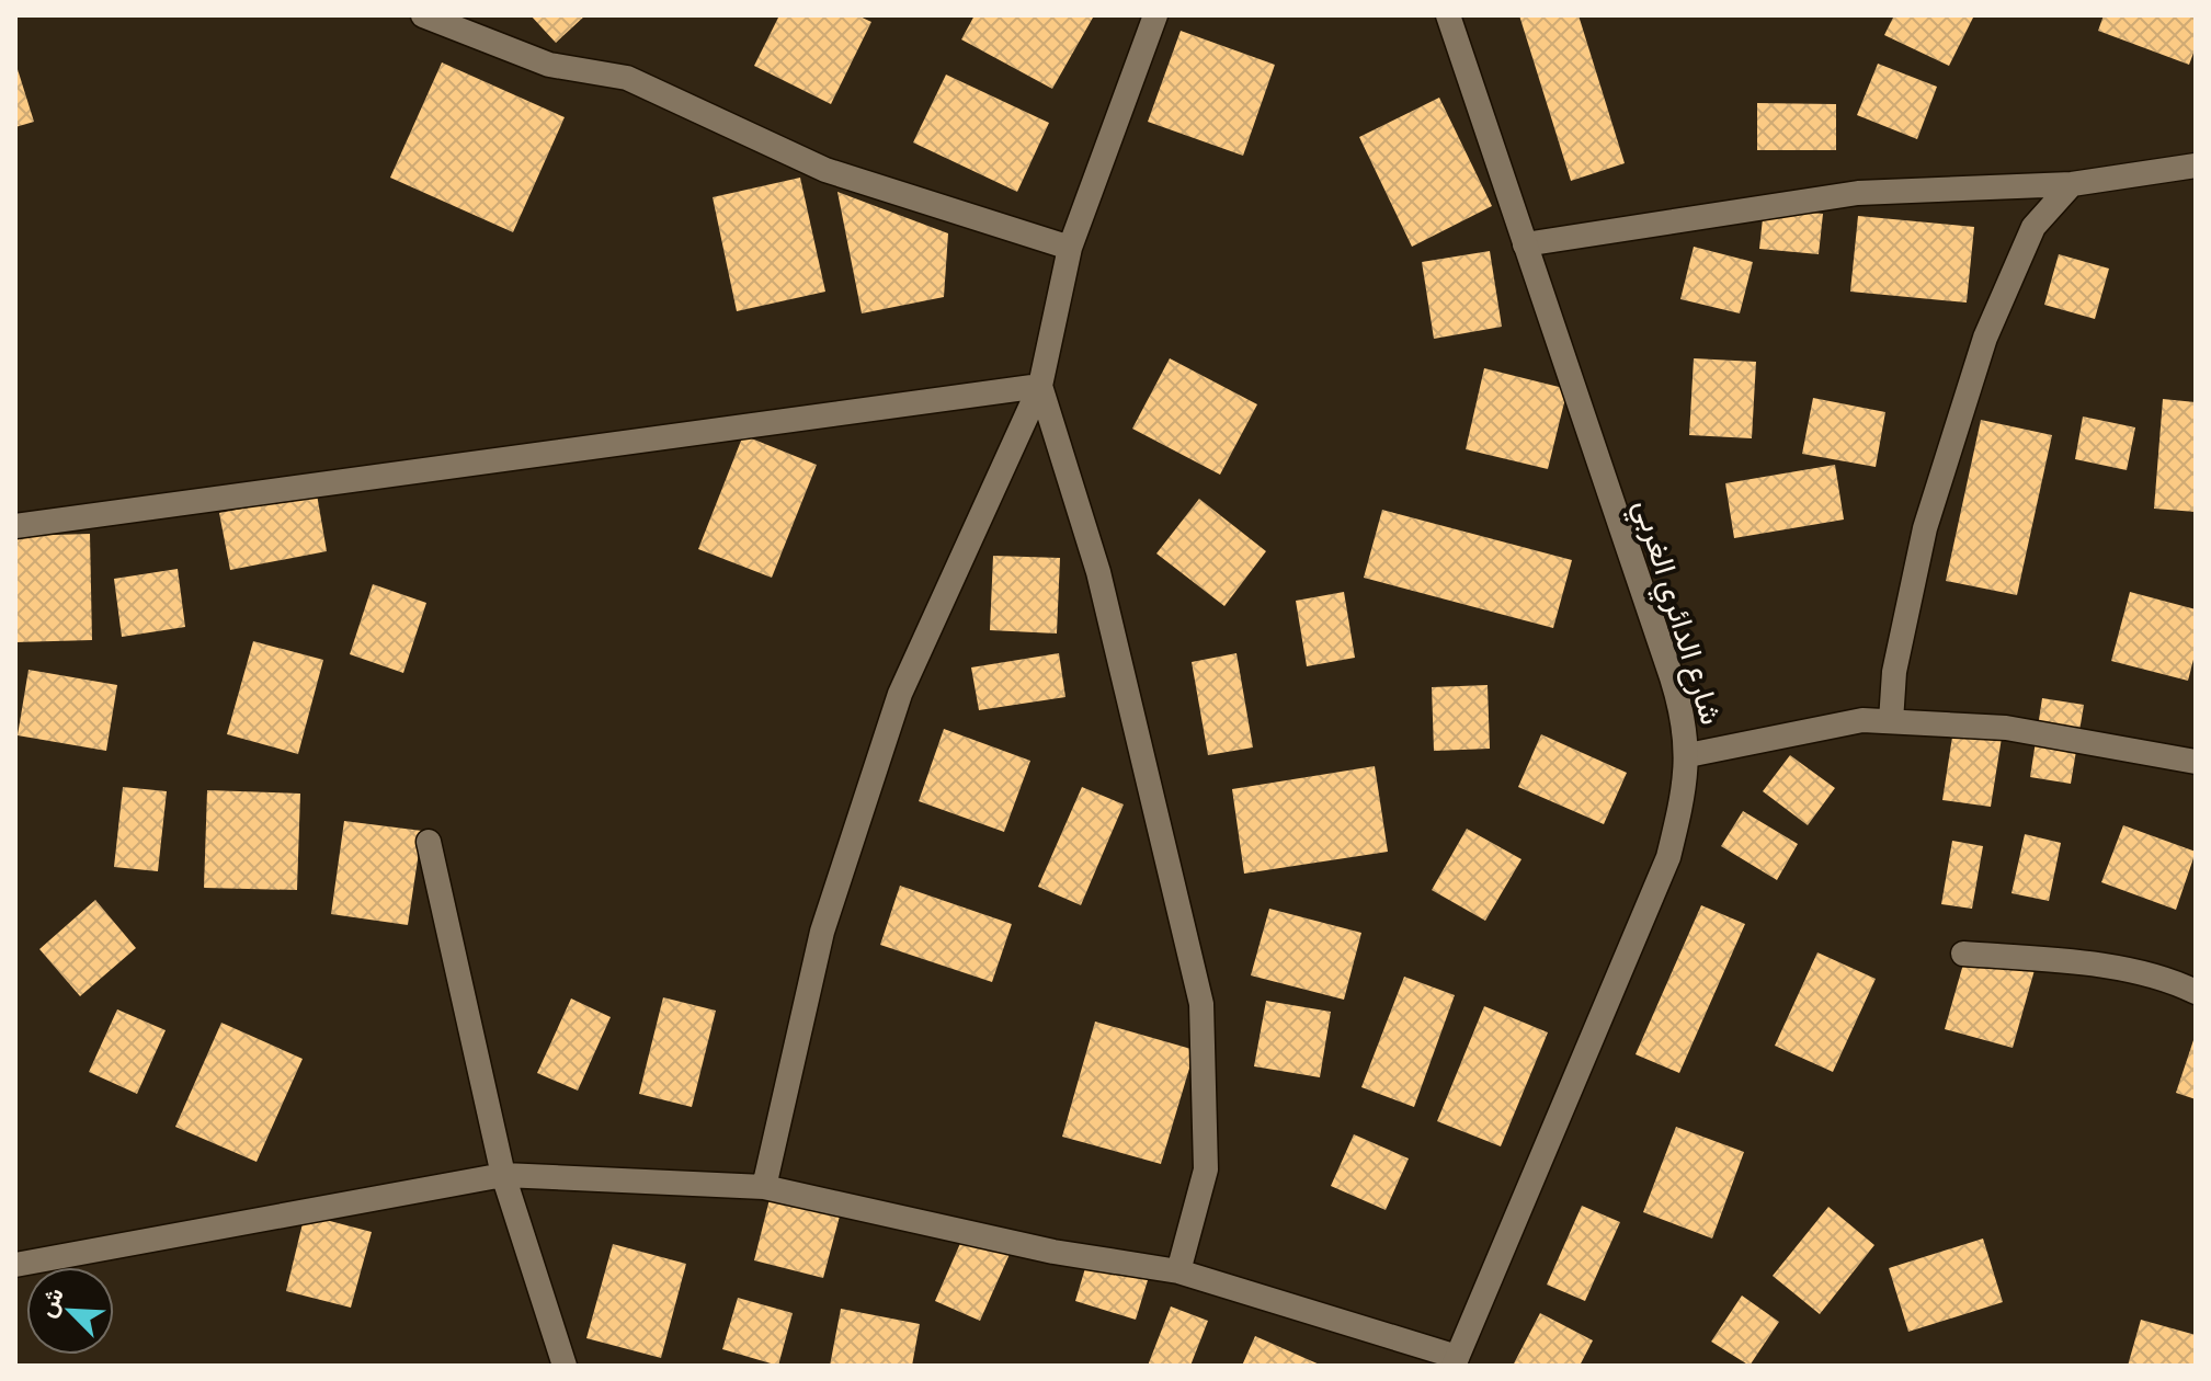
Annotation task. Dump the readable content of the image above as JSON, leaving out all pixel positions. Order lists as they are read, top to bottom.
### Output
{
  "streets": {
    "street": ["شارع الدائري الغربي"]
  },
  "north": "top left"
}
